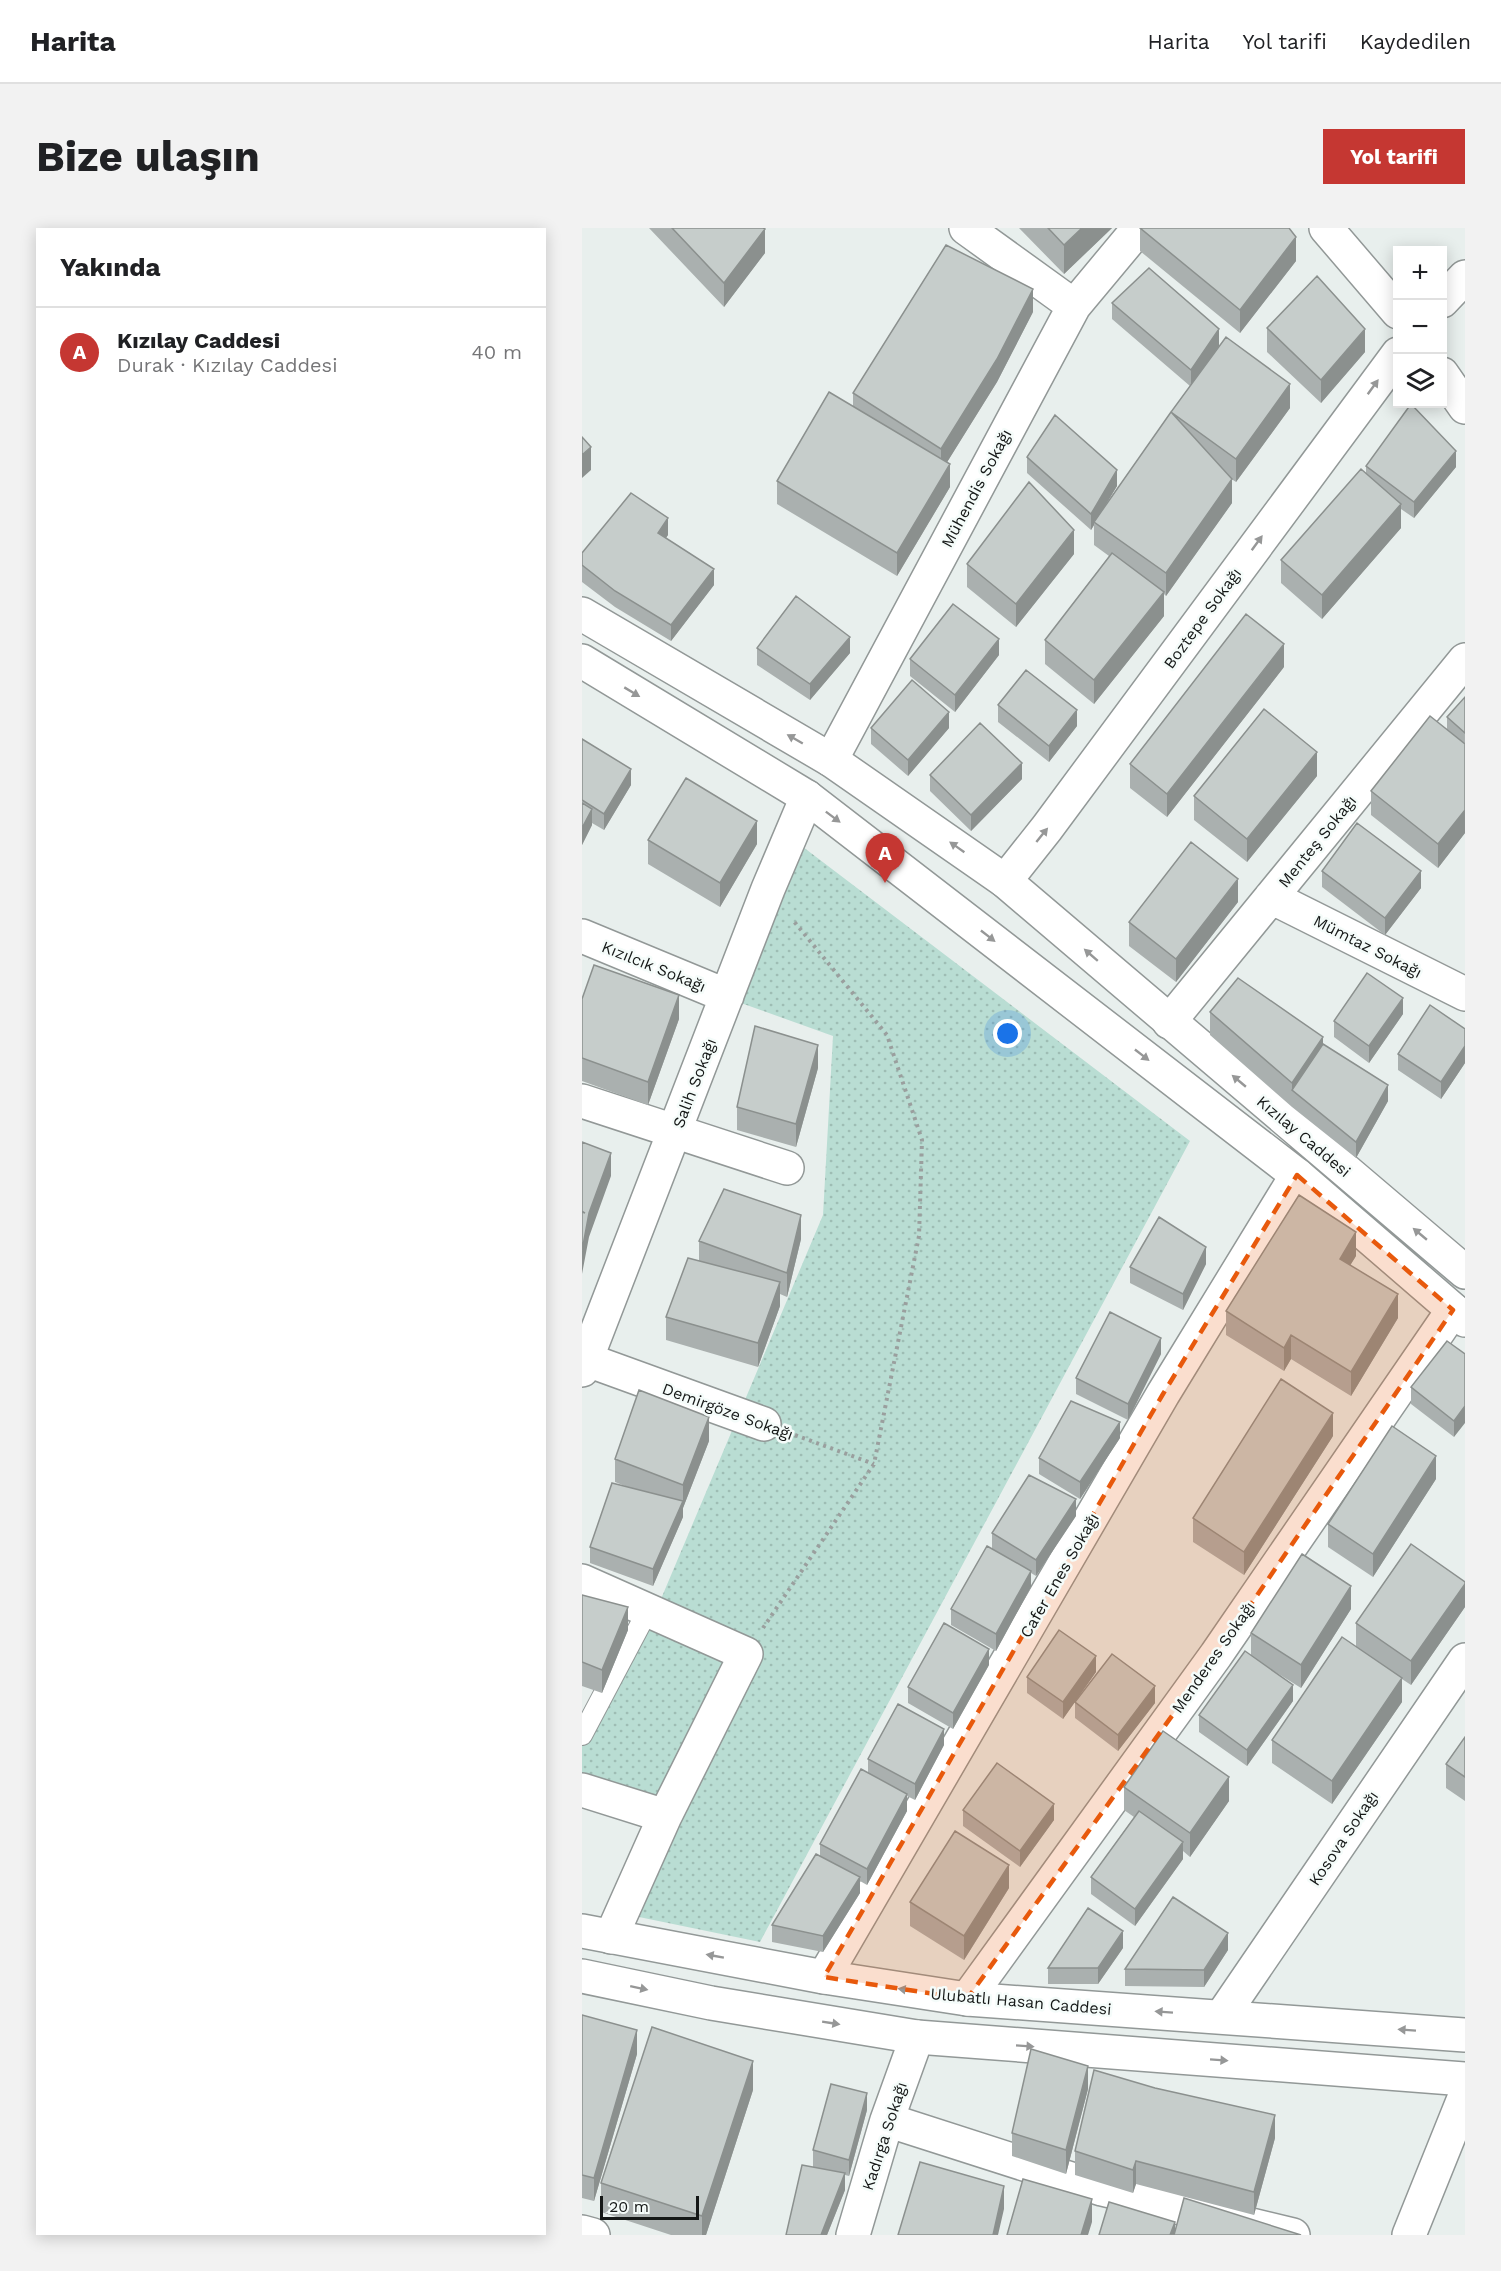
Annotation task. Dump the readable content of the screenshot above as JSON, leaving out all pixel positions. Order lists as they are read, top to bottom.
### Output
{
  "streets": {
    "street": [
      "Mühendis Sokağı",
      "Boztepe Sokağı",
      "Menteş Sokağı",
      "Mümtaz Sokağı",
      "Kızılcık Sokağı",
      "Salih Sokağı",
      "Kızılay Caddesi",
      "Demirgöze Sokağı",
      "Cafer Enes Sokağı",
      "Menderes Sokağı",
      "Kosova Sokağı",
      "Ulubatlı Hasan Caddesi",
      "Kadırga Sokağı"
    ]
  },
  "crossings": [
    ["Mühendis Sokağı", "Kızılay Caddesi"],
    ["Boztepe Sokağı", "Kızılay Caddesi"],
    ["Menteş Sokağı", "Mümtaz Sokağı"],
    ["Menteş Sokağı", "Kızılay Caddesi"],
    ["Kızılcık Sokağı", "Salih Sokağı"],
    ["Salih Sokağı", "Kızılay Caddesi"],
    ["Salih Sokağı", "Demirgöze Sokağı"],
    ["Kızılay Caddesi", "Cafer Enes Sokağı"],
    ["Kızılay Caddesi", "Menderes Sokağı"],
    ["Cafer Enes Sokağı", "Ulubatlı Hasan Caddesi"],
    ["Menderes Sokağı", "Ulubatlı Hasan Caddesi"],
    ["Kosova Sokağı", "Ulubatlı Hasan Caddesi"]
  ],
  "one_way": ["Boztepe Sokağı"],
  "scale_bar": "20 m",
  "page": {
    "header": "Harita",
    "nav": ["Harita", "Yol tarifi", "Kaydedilen"],
    "buttons": "Yol tarifi",
    "title": "Bize ulaşın",
    "heading": "Yakında",
    "map_buttons": ["+", "−"],
    "list": [
      {
        "mark": "A",
        "name": "Kızılay Caddesi",
        "note": "Durak · Kızılay Caddesi",
        "value": "40 m"
      }
    ],
    "pins": "A",
    "scale": "20 m"
  }
}
